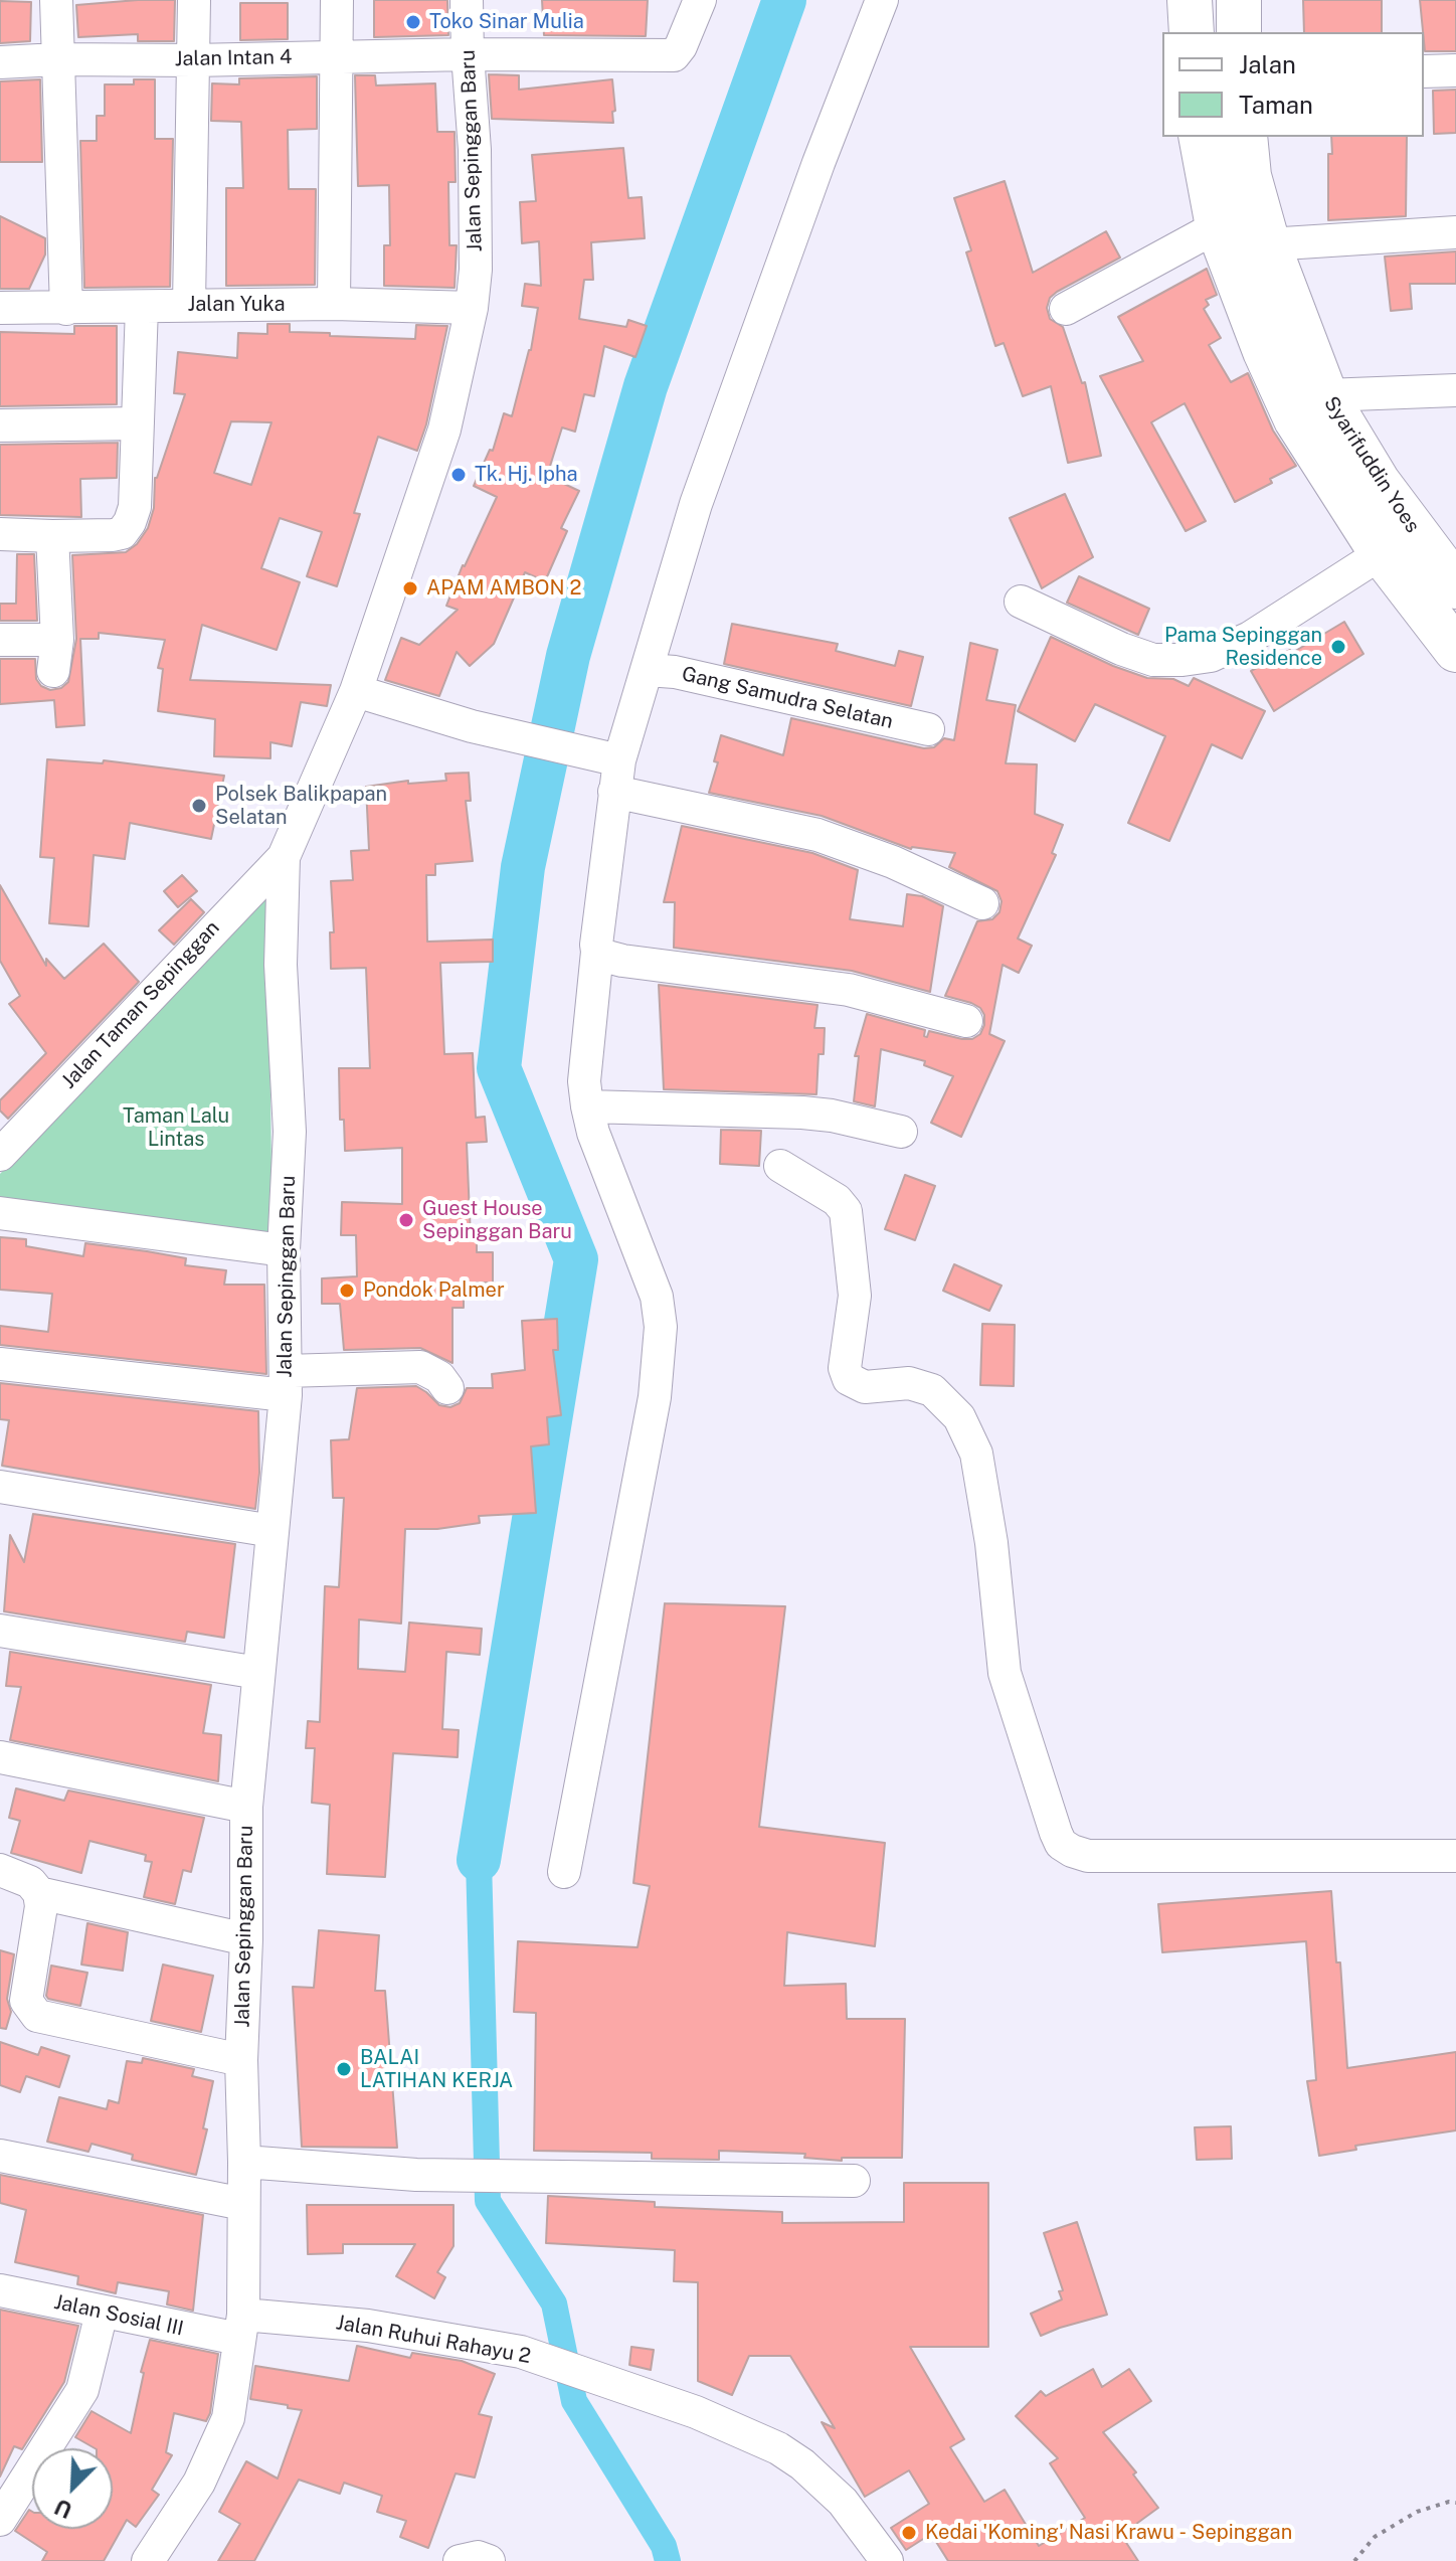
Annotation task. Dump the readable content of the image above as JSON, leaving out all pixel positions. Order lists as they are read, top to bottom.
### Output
{
  "streets": {
    "highway": ["Syarifuddin Yoes"],
    "street": [
      "Jalan Intan 4",
      "Jalan Sepinggan Baru",
      "Jalan Yuka",
      "Gang Samudra Selatan",
      "Jalan Taman Sepinggan",
      "Jalan Sosial III",
      "Jalan Ruhui Rahayu 2"
    ]
  },
  "crossings": [
    ["Jalan Intan 4", "Jalan Sepinggan Baru"],
    ["Jalan Sepinggan Baru", "Jalan Yuka"],
    ["Jalan Sepinggan Baru", "Jalan Taman Sepinggan"],
    ["Jalan Sepinggan Baru", "Jalan Sosial III"],
    ["Jalan Sepinggan Baru", "Jalan Ruhui Rahayu 2"],
    ["Jalan Sosial III", "Jalan Ruhui Rahayu 2"]
  ],
  "parks": ["Taman Lalu Lintas"],
  "places": [
    "Toko Sinar Mulia",
    "Tk. Hj. Ipha",
    "APAM AMBON 2",
    "Pama Sepinggan Residence",
    "Polsek Balikpapan Selatan",
    "Guest House Sepinggan Baru",
    "Pondok Palmer",
    "BALAI LATIHAN KERJA",
    "Kedai 'Koming' Nasi Krawu - Sepinggan"
  ],
  "legend": ["Jalan", "Taman"],
  "north": "bottom left"
}
